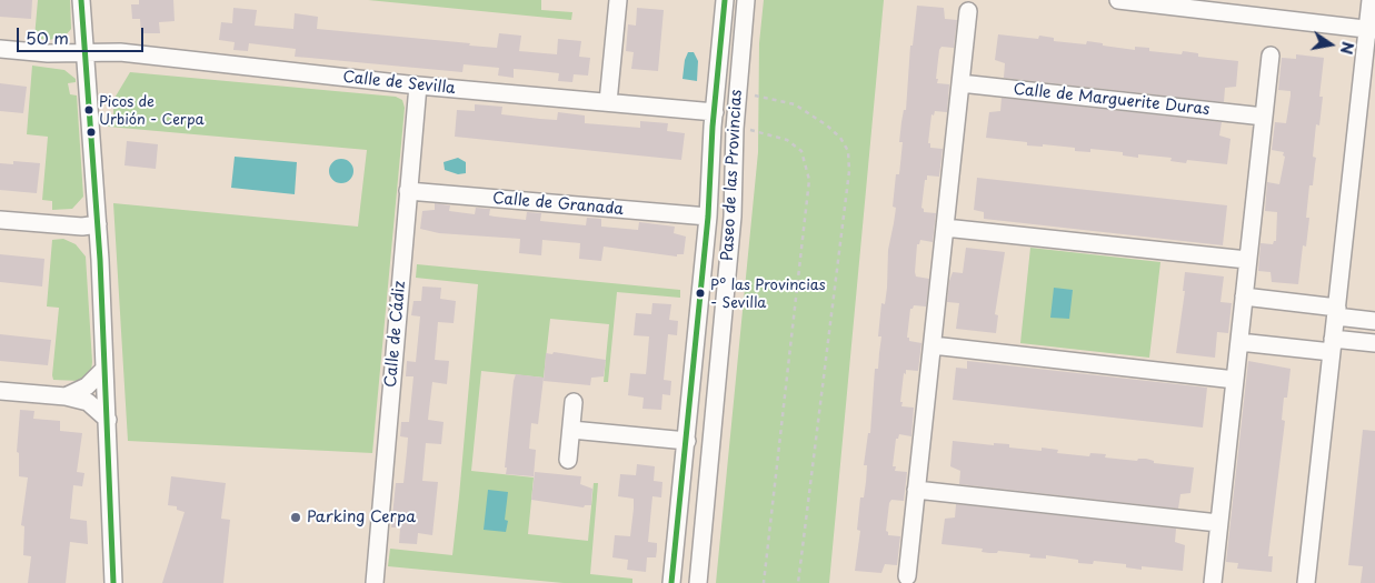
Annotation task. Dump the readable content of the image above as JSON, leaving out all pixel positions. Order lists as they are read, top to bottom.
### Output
{
  "streets": {
    "street": [
      "Calle de Sevilla",
      "Calle de Marguerite Duras",
      "Paseo de las Provincias",
      "Calle de Granada",
      "Calle de Cádiz"
    ]
  },
  "crossings": [
    ["Calle de Sevilla", "Paseo de las Provincias"],
    ["Calle de Sevilla", "Calle de Cádiz"],
    ["Paseo de las Provincias", "Calle de Granada"],
    ["Calle de Granada", "Calle de Cádiz"]
  ],
  "places": ["Picos de Urbión - Cerpa", "Pº las Provincias - Sevilla", "Parking Cerpa"],
  "scale_bar": "50 m",
  "north": "right"
}
